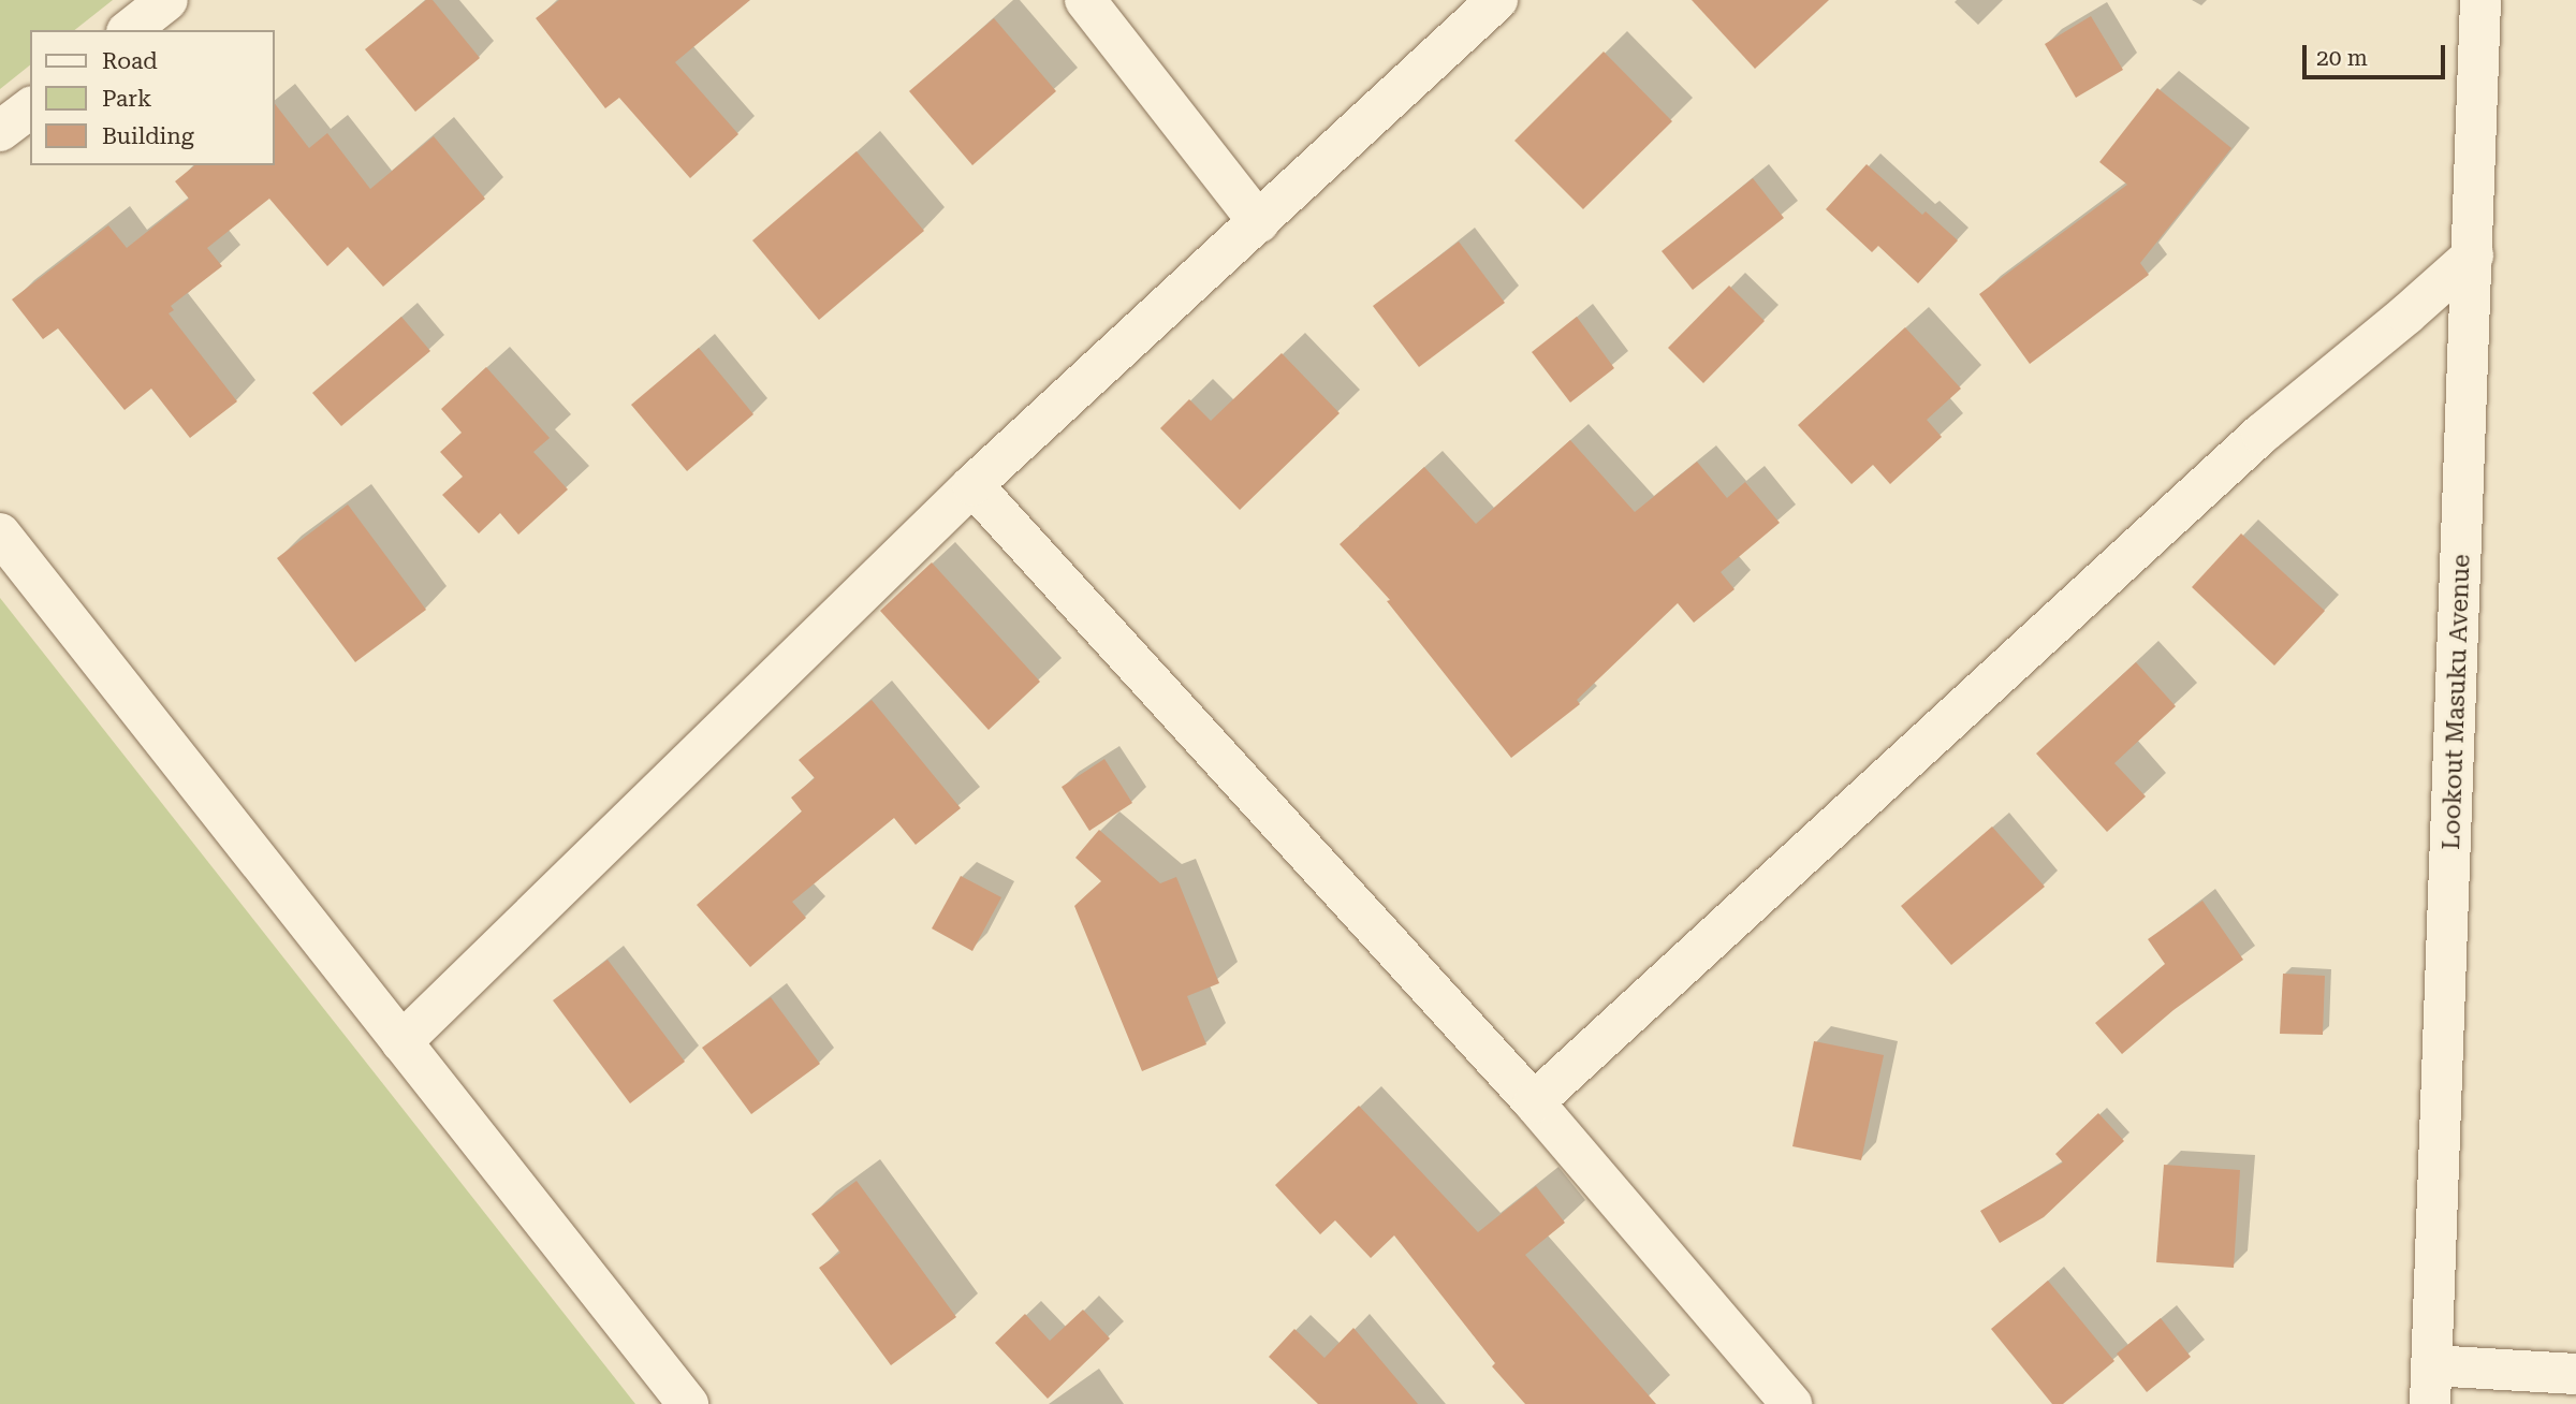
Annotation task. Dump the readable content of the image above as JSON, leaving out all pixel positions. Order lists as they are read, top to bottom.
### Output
{
  "streets": {
    "street": ["Lookout Masuku Avenue"]
  },
  "legend": ["Road", "Park", "Building"],
  "scale_bar": "20 m"
}
